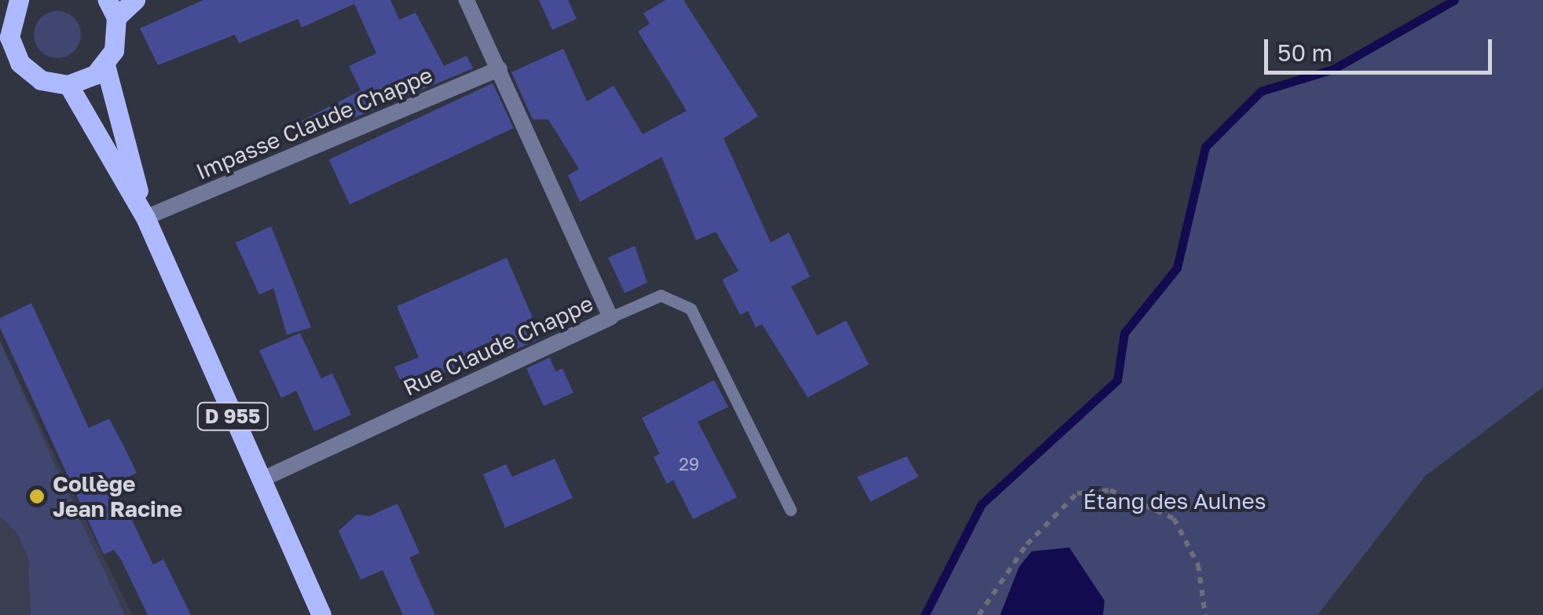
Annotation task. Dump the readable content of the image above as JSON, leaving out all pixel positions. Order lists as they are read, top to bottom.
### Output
{
  "streets": {
    "main road": ["D 955"],
    "street": ["Impasse Claude Chappe", "Rue Claude Chappe"]
  },
  "crossings": [
    ["Impasse Claude Chappe", "Rue Claude Chappe"],
    ["Impasse Claude Chappe", "D 955"],
    ["Rue Claude Chappe", "D 955"]
  ],
  "parks": ["Étang des Aulnes"],
  "places": ["Collège Jean Racine"],
  "house_numbers": ["29"],
  "scale_bar": "50 m"
}
